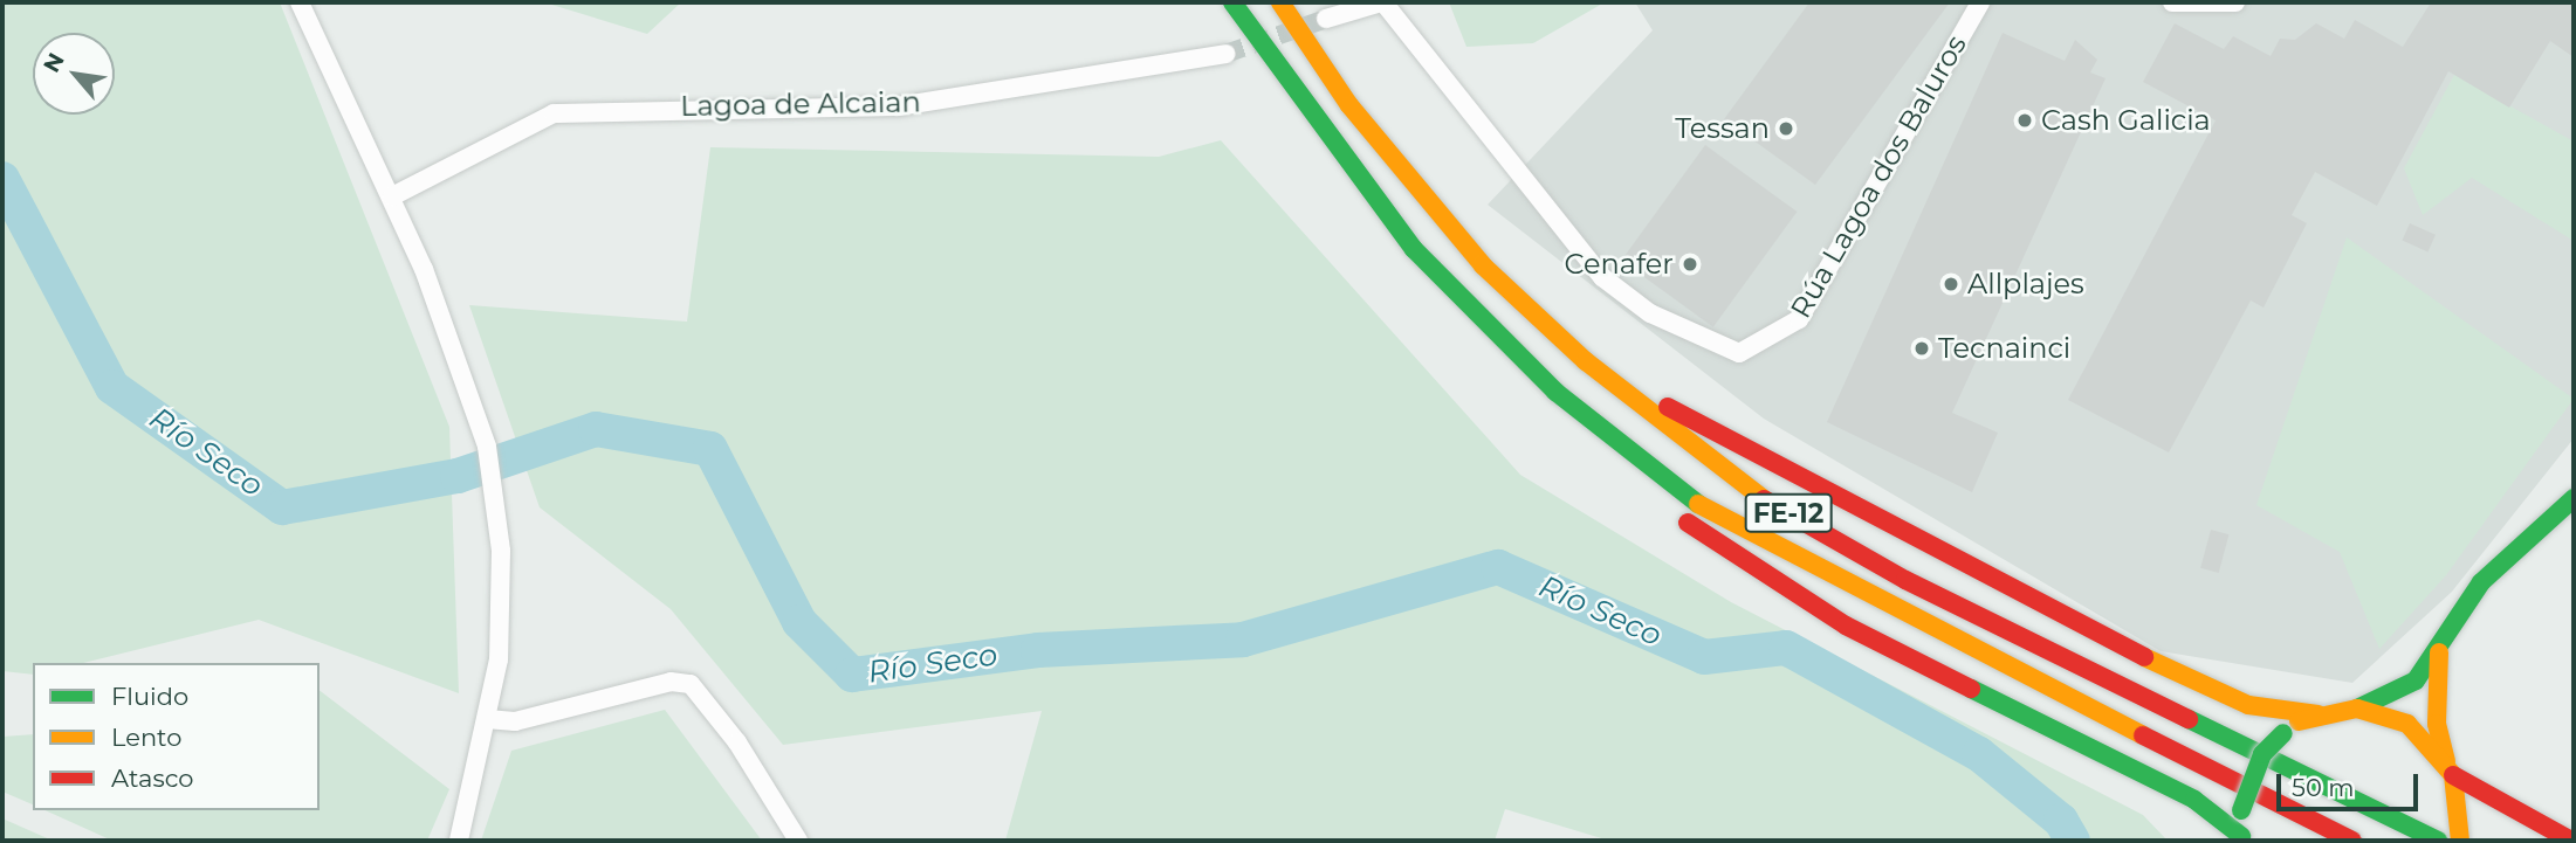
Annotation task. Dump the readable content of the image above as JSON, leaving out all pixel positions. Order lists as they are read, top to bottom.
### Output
{
  "streets": {
    "main road": ["FE-12"],
    "street": ["Lagoa de Alcaian", "Rúa Lagoa dos Baluros"]
  },
  "water": ["Río Seco"],
  "places": [
    "Cash Galicia",
    "Tessan",
    "Cenafer",
    "Allplajes",
    "Tecnainci"
  ],
  "legend": ["Fluido", "Lento", "Atasco"],
  "scale_bar": "50 m",
  "north": "top left"
}
